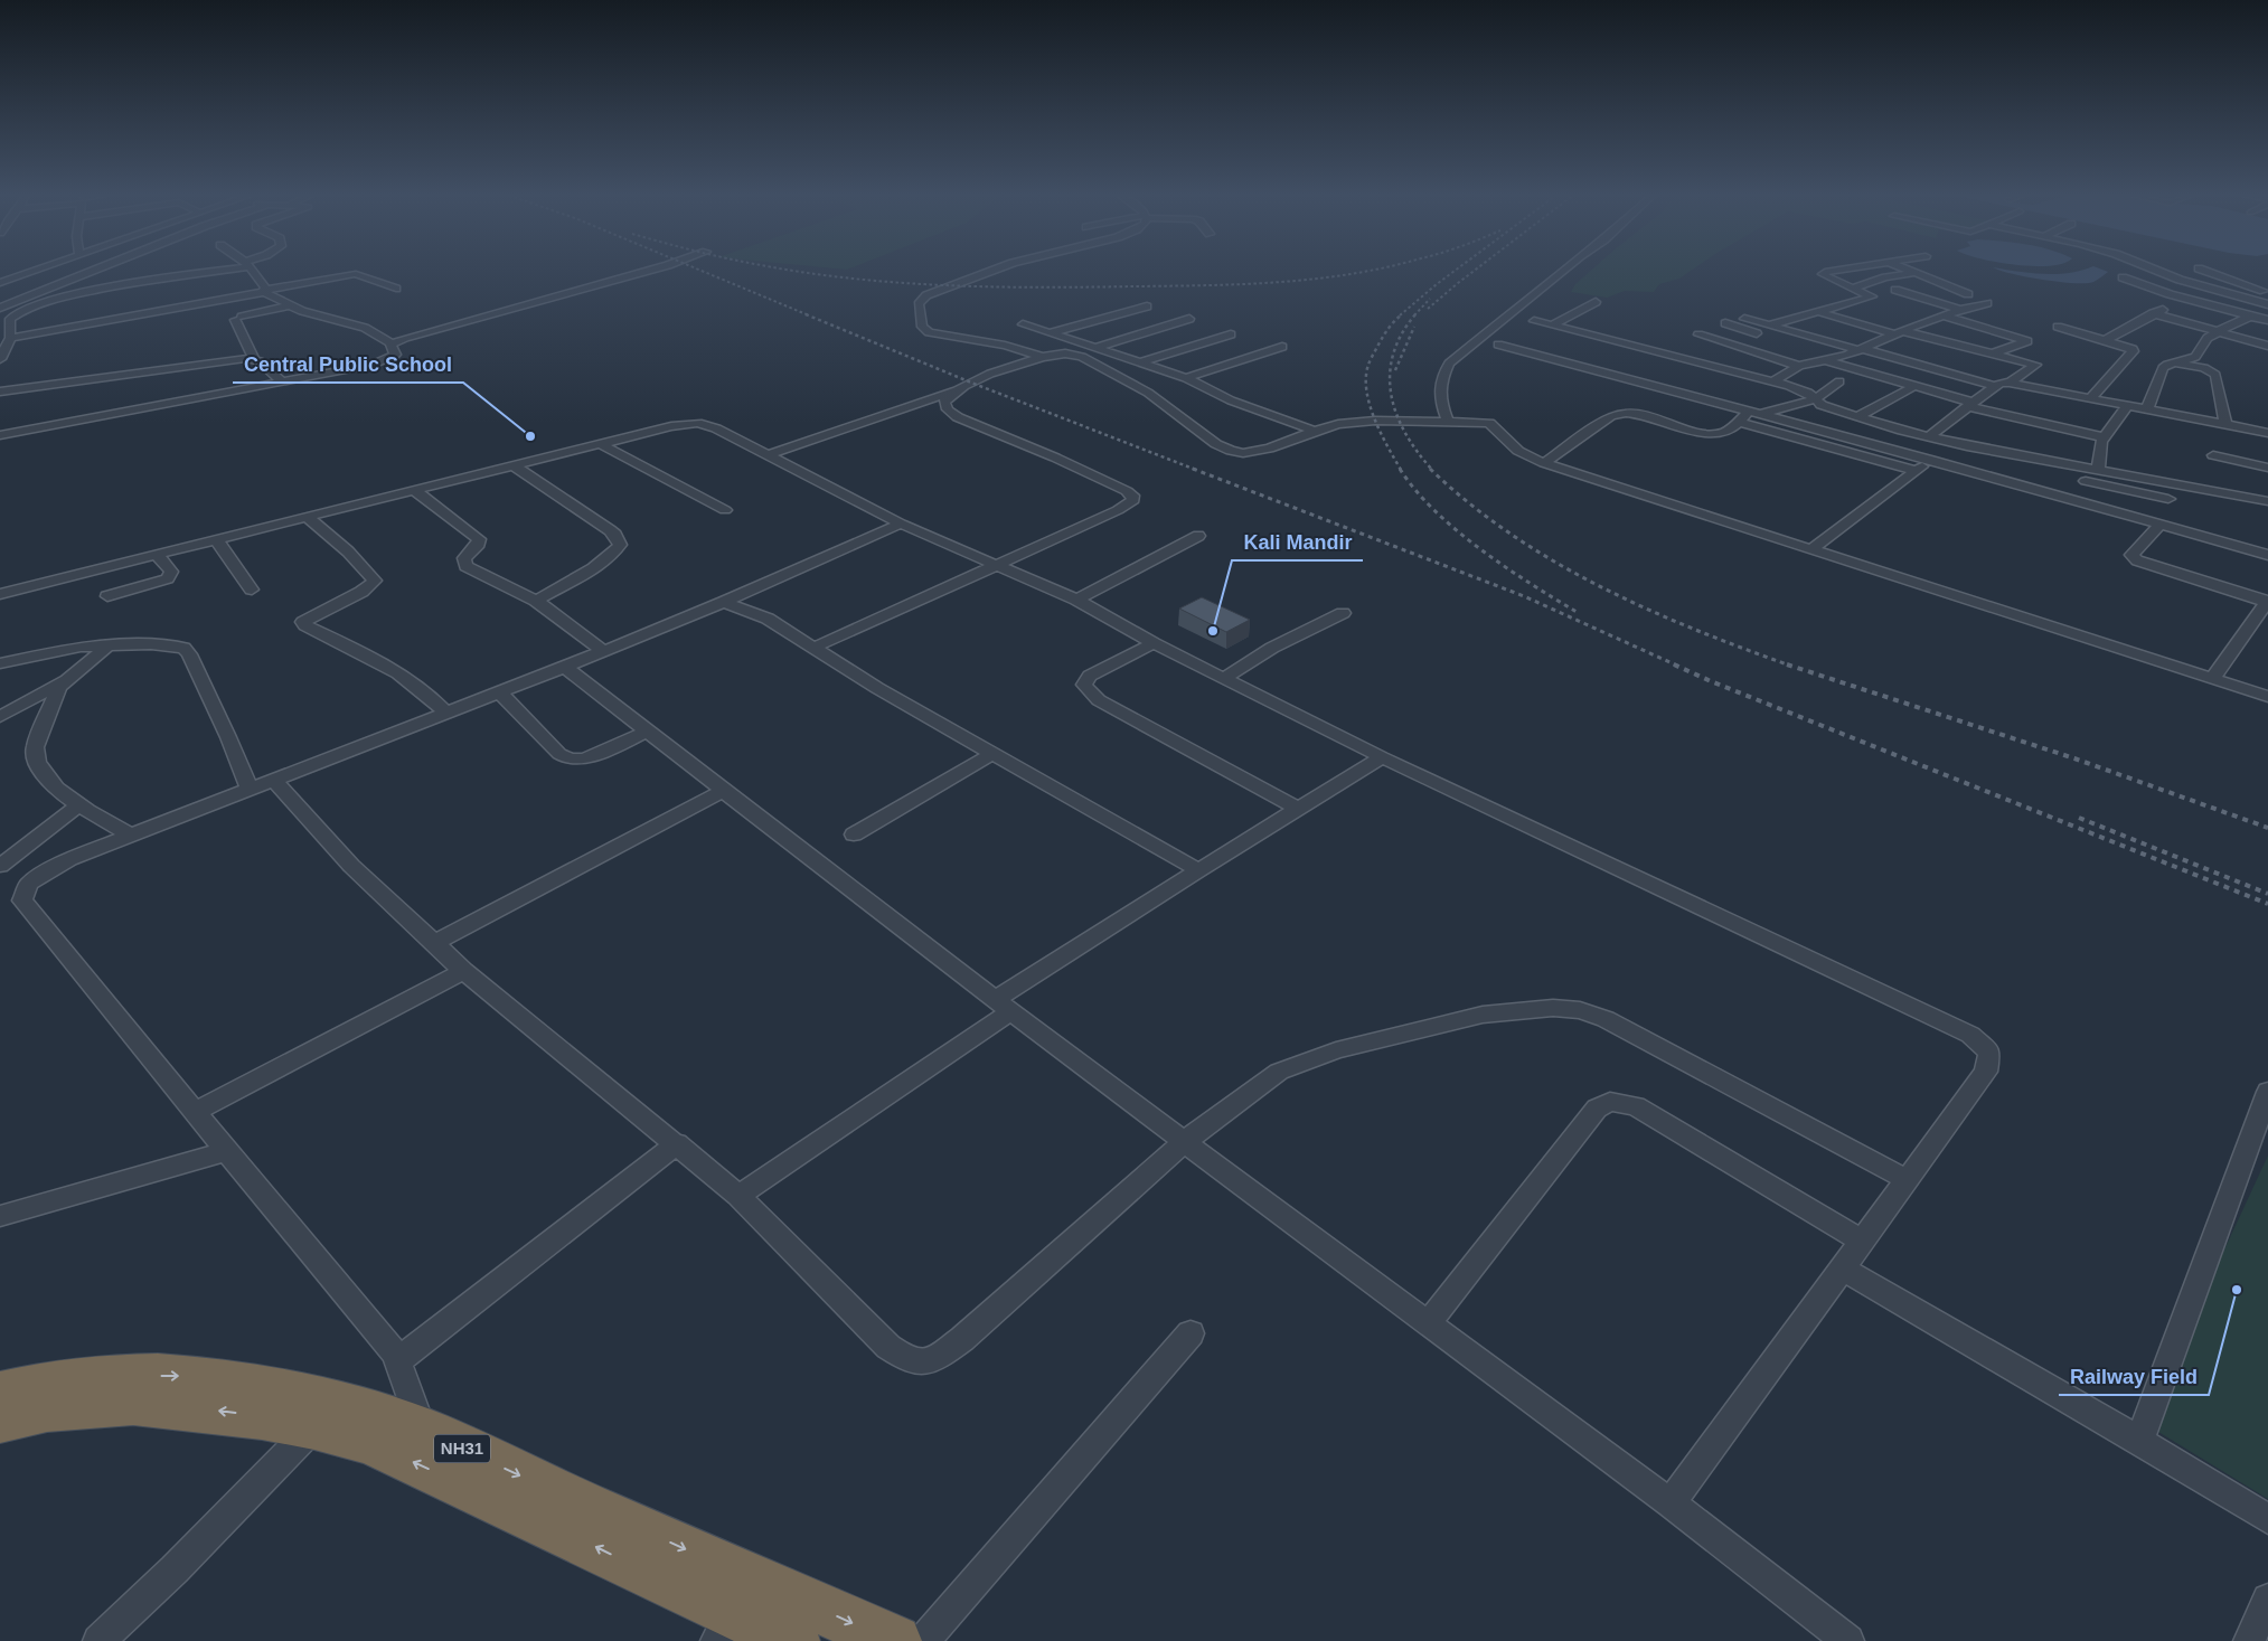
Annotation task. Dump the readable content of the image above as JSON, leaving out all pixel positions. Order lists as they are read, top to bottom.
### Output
{
  "streets": {
    "highway": ["NH31"]
  },
  "places": ["Central Public School", "Kali Mandir", "Railway Field"]
}
